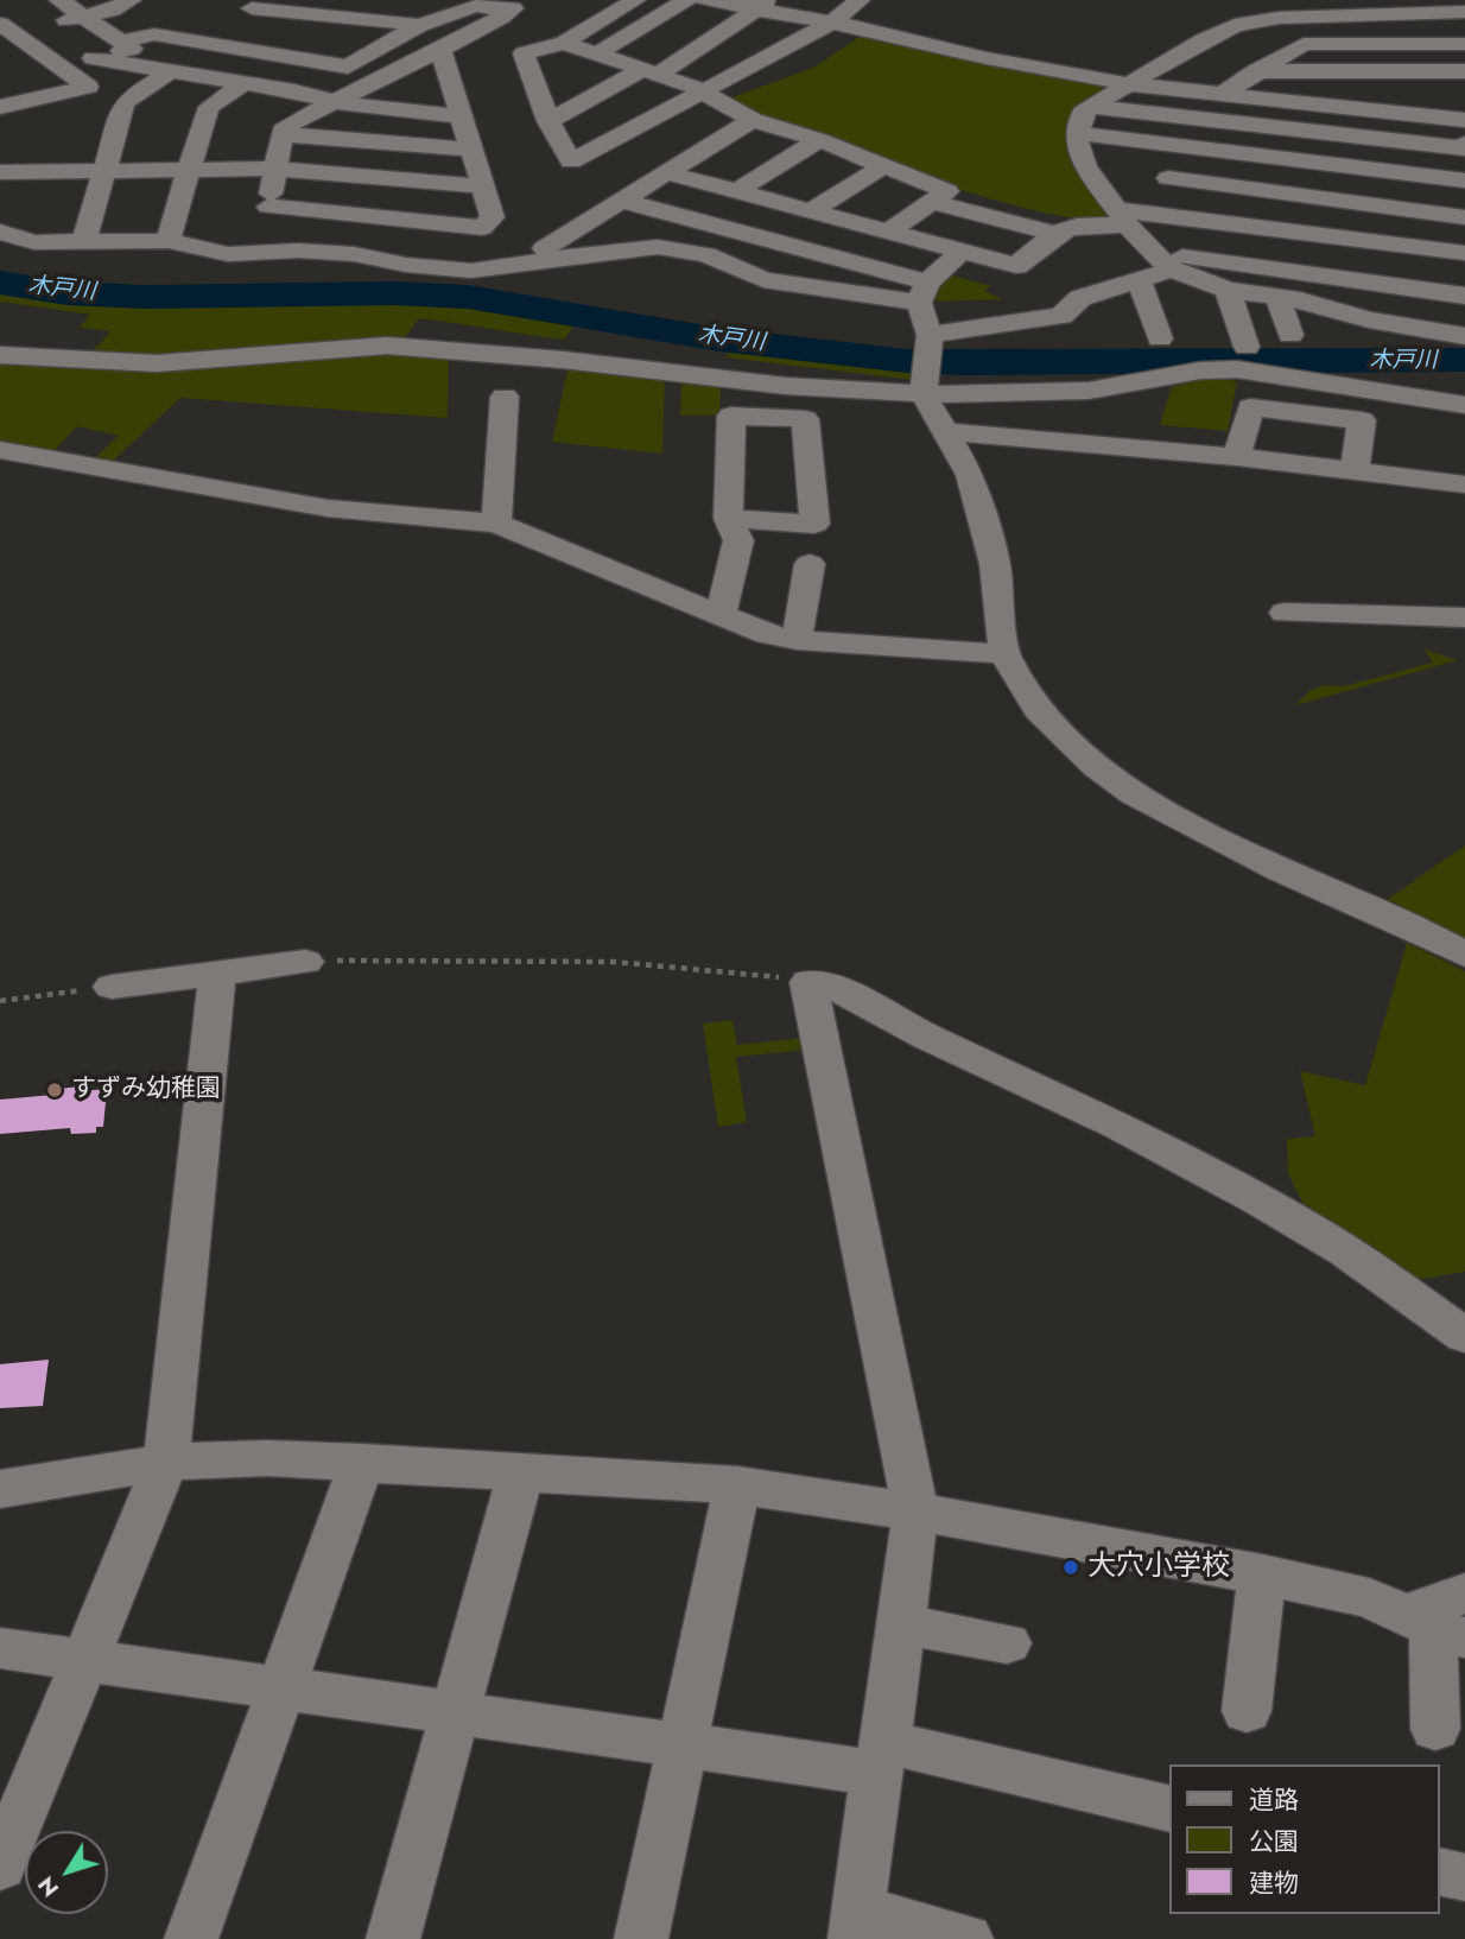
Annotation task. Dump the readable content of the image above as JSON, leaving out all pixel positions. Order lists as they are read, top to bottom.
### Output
{
  "water": ["木戸川"],
  "places": ["すずみ幼稚園", "大穴小学校"],
  "legend": ["道路", "公園", "建物"],
  "north": "bottom left"
}
